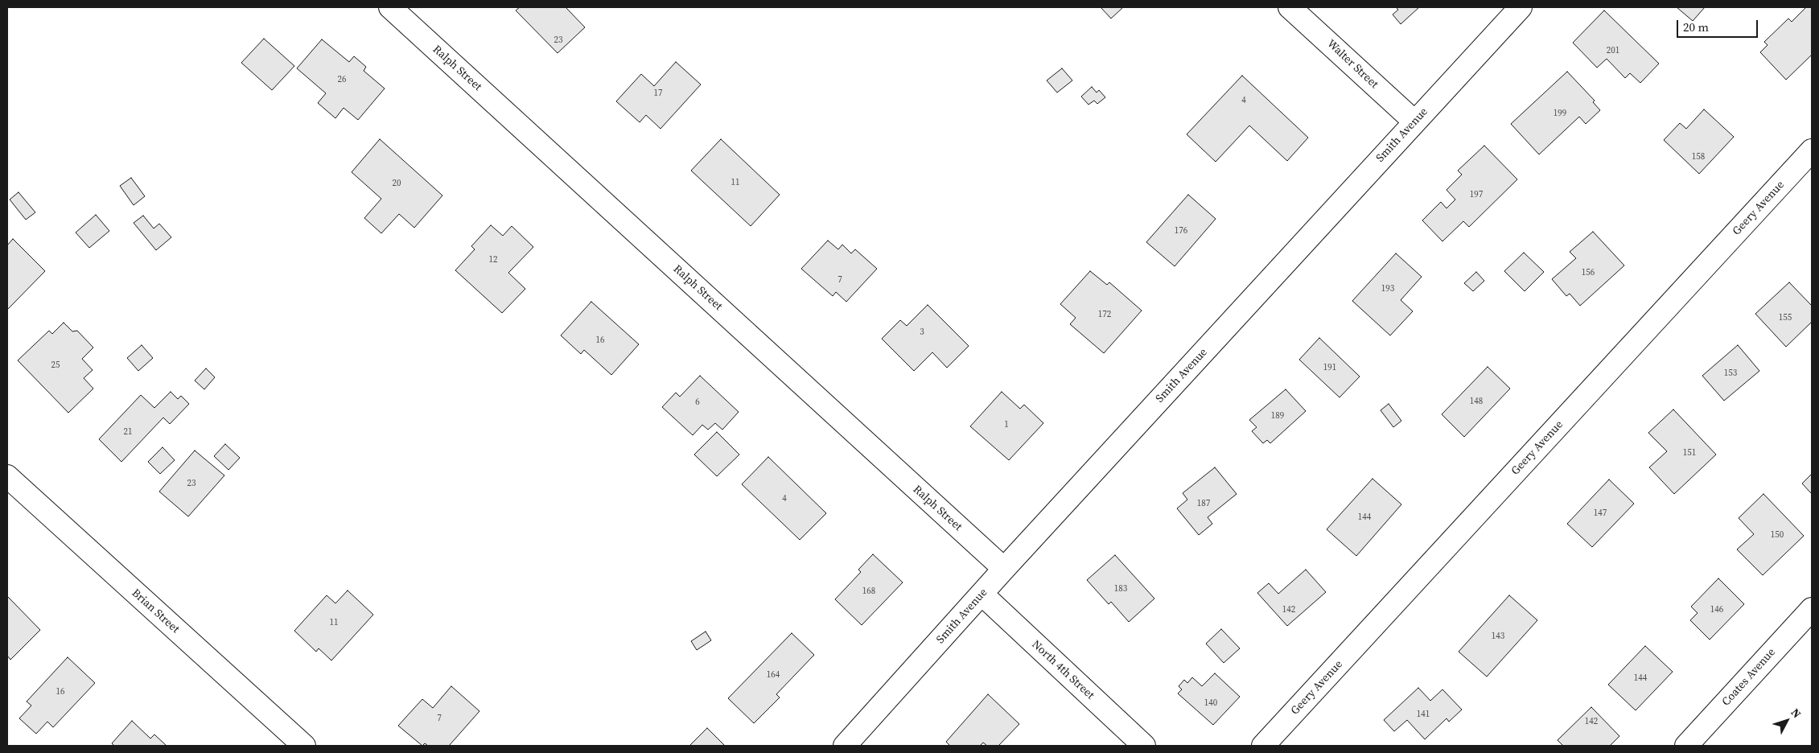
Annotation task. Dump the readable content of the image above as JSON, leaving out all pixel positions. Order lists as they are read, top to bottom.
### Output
{
  "streets": {
    "street": [
      "Walter Street",
      "Ralph Street",
      "Smith Avenue",
      "Geery Avenue",
      "Brian Street",
      "North 4th Street",
      "Coates Avenue"
    ]
  },
  "crossings": [
    ["Walter Street", "Smith Avenue"],
    ["Ralph Street", "Smith Avenue"],
    ["Smith Avenue", "North 4th Street"]
  ],
  "house_numbers": [
    "23",
    "201",
    "26",
    "17",
    "4",
    "199",
    "158",
    "11",
    "20",
    "197",
    "176",
    "12",
    "156",
    "7",
    "193",
    "172",
    "155",
    "3",
    "16",
    "25",
    "191",
    "153",
    "148",
    "6",
    "189",
    "1",
    "21",
    "151",
    "23",
    "4",
    "187",
    "147",
    "144",
    "150",
    "183",
    "168",
    "142",
    "146",
    "11",
    "143",
    "164",
    "144",
    "16",
    "140",
    "141",
    "7",
    "142"
  ],
  "scale_bar": "20 m",
  "north": "top right"
}
